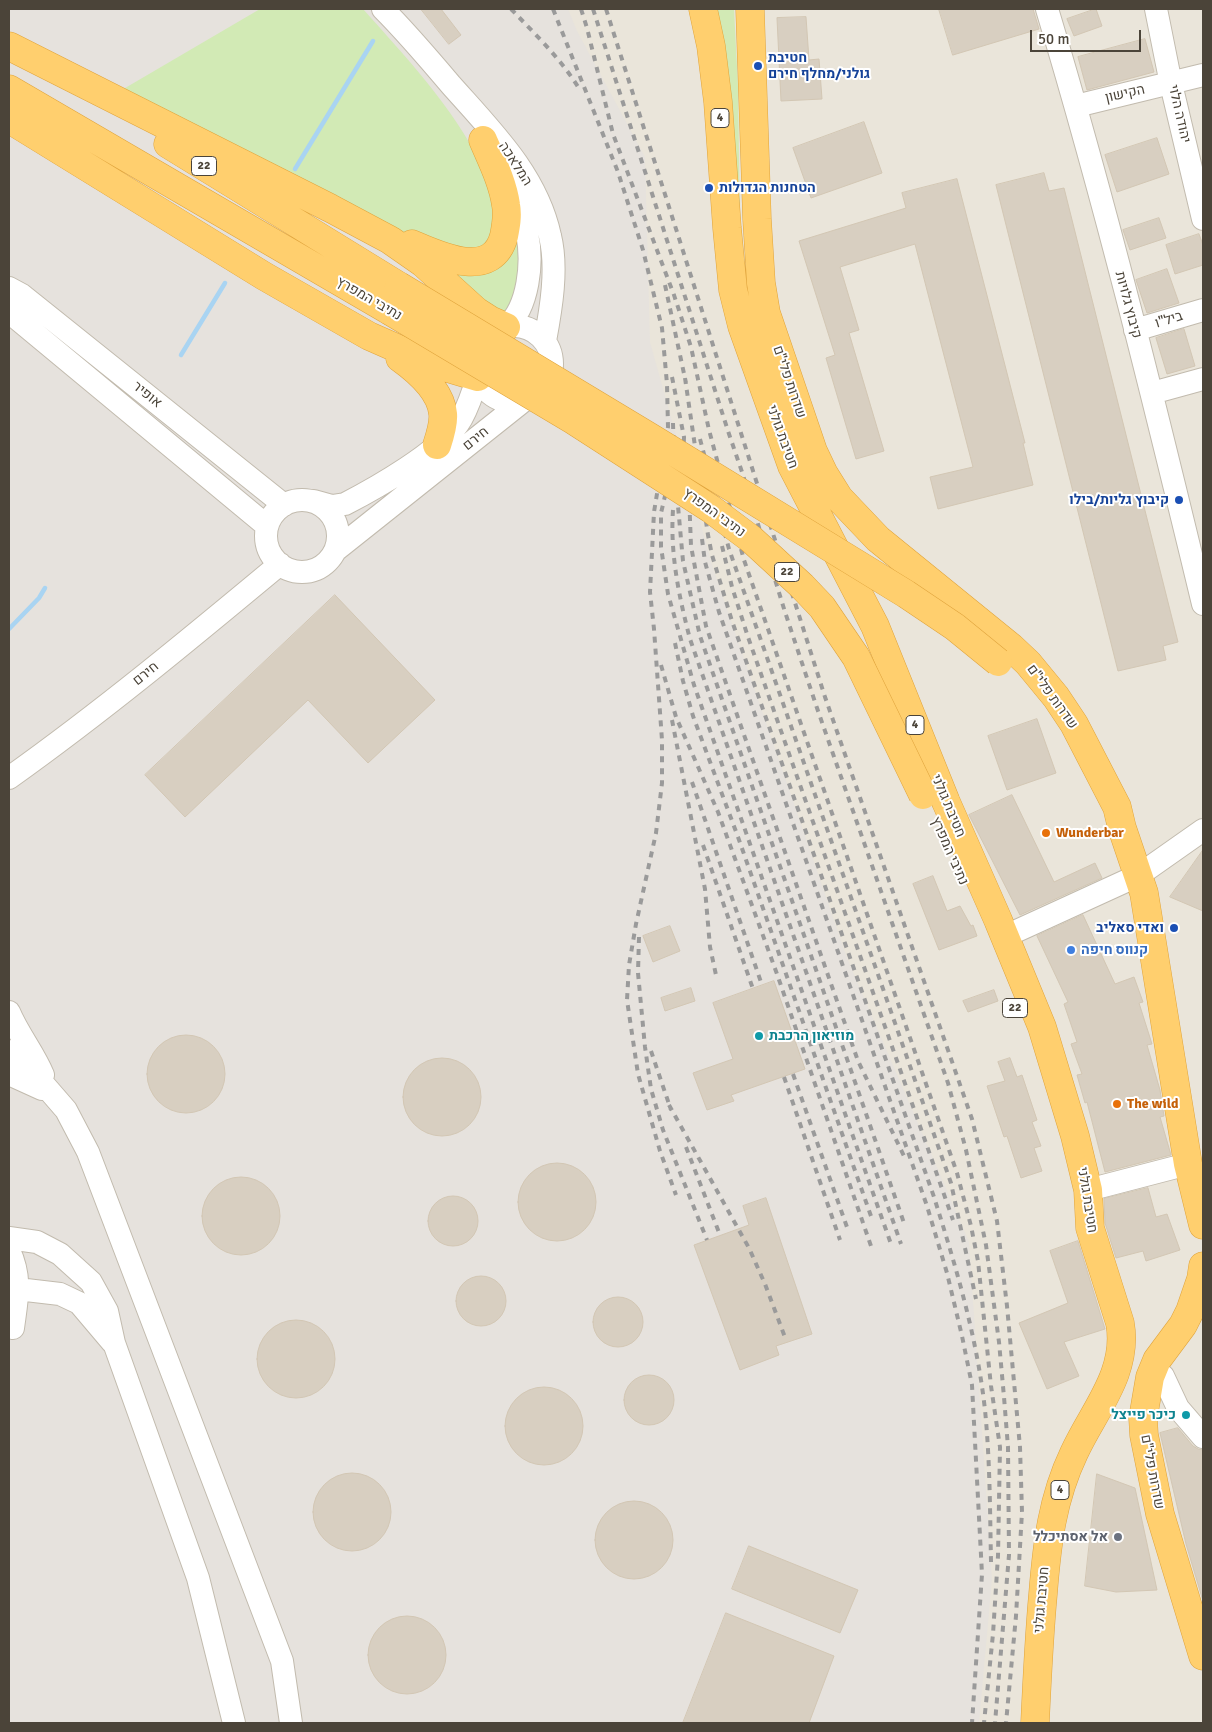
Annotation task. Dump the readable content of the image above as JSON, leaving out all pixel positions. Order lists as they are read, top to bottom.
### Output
{
  "streets": {
    "highway": [
      "4",
      "22",
      "נתיבי המפרץ",
      "שדרות פלי\"ם",
      "חטיבת גולני"
    ],
    "street": [
      "הקישון",
      "יהודה הלוי",
      "המלאכה",
      "קיבוץ גלויות",
      "ביל\"ו",
      "אופיר",
      "חירם"
    ]
  },
  "crossings": [
    ["הקישון", "יהודה הלוי"],
    ["הקישון", "קיבוץ גלויות"],
    ["המלאכה", "חירם"],
    ["נתיבי המפרץ", "שדרות פלי\"ם"],
    ["נתיבי המפרץ", "חטיבת גולני"],
    ["קיבוץ גלויות", "ביל\"ו"],
    ["אופיר", "חירם"]
  ],
  "places": [
    "חטיבת גולני/מחלף חירם",
    "הטחנות הגדולות",
    "קיבוץ גליות/בילו",
    "Wunderbar",
    "ואדי סאליב",
    "קנווס חיפה",
    "מוזיאון הרכבת",
    "The wild",
    "כיכר פייצל",
    "אל אסתיכלל"
  ],
  "scale_bar": "50 m"
}
